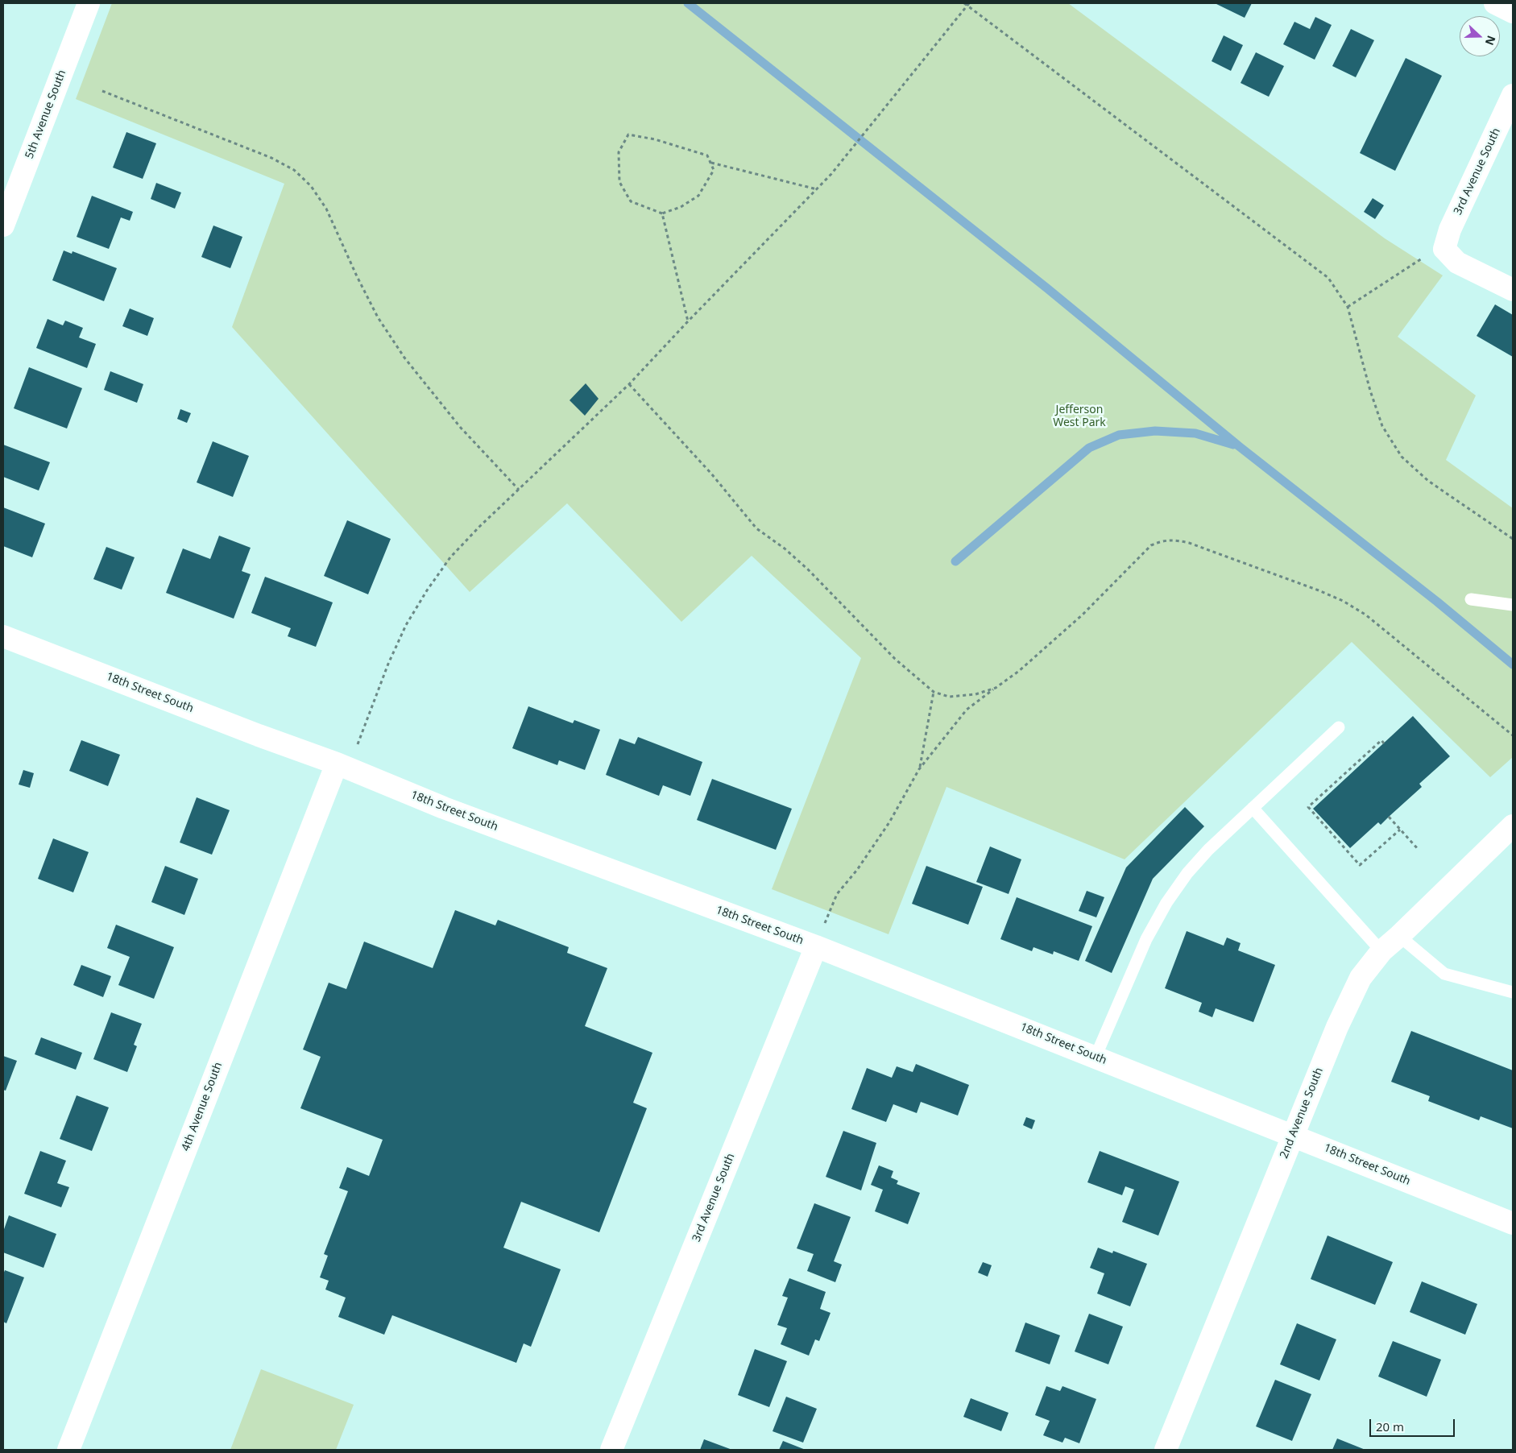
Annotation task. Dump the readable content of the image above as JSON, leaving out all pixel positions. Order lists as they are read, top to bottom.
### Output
{
  "streets": {
    "street": [
      "5th Avenue South",
      "3rd Avenue South",
      "18th Street South",
      "4th Avenue South",
      "2nd Avenue South"
    ]
  },
  "crossings": [
    ["3rd Avenue South", "18th Street South"],
    ["18th Street South", "4th Avenue South"],
    ["18th Street South", "2nd Avenue South"]
  ],
  "parks": ["Jefferson West Park"],
  "scale_bar": "20 m",
  "north": "right"
}
